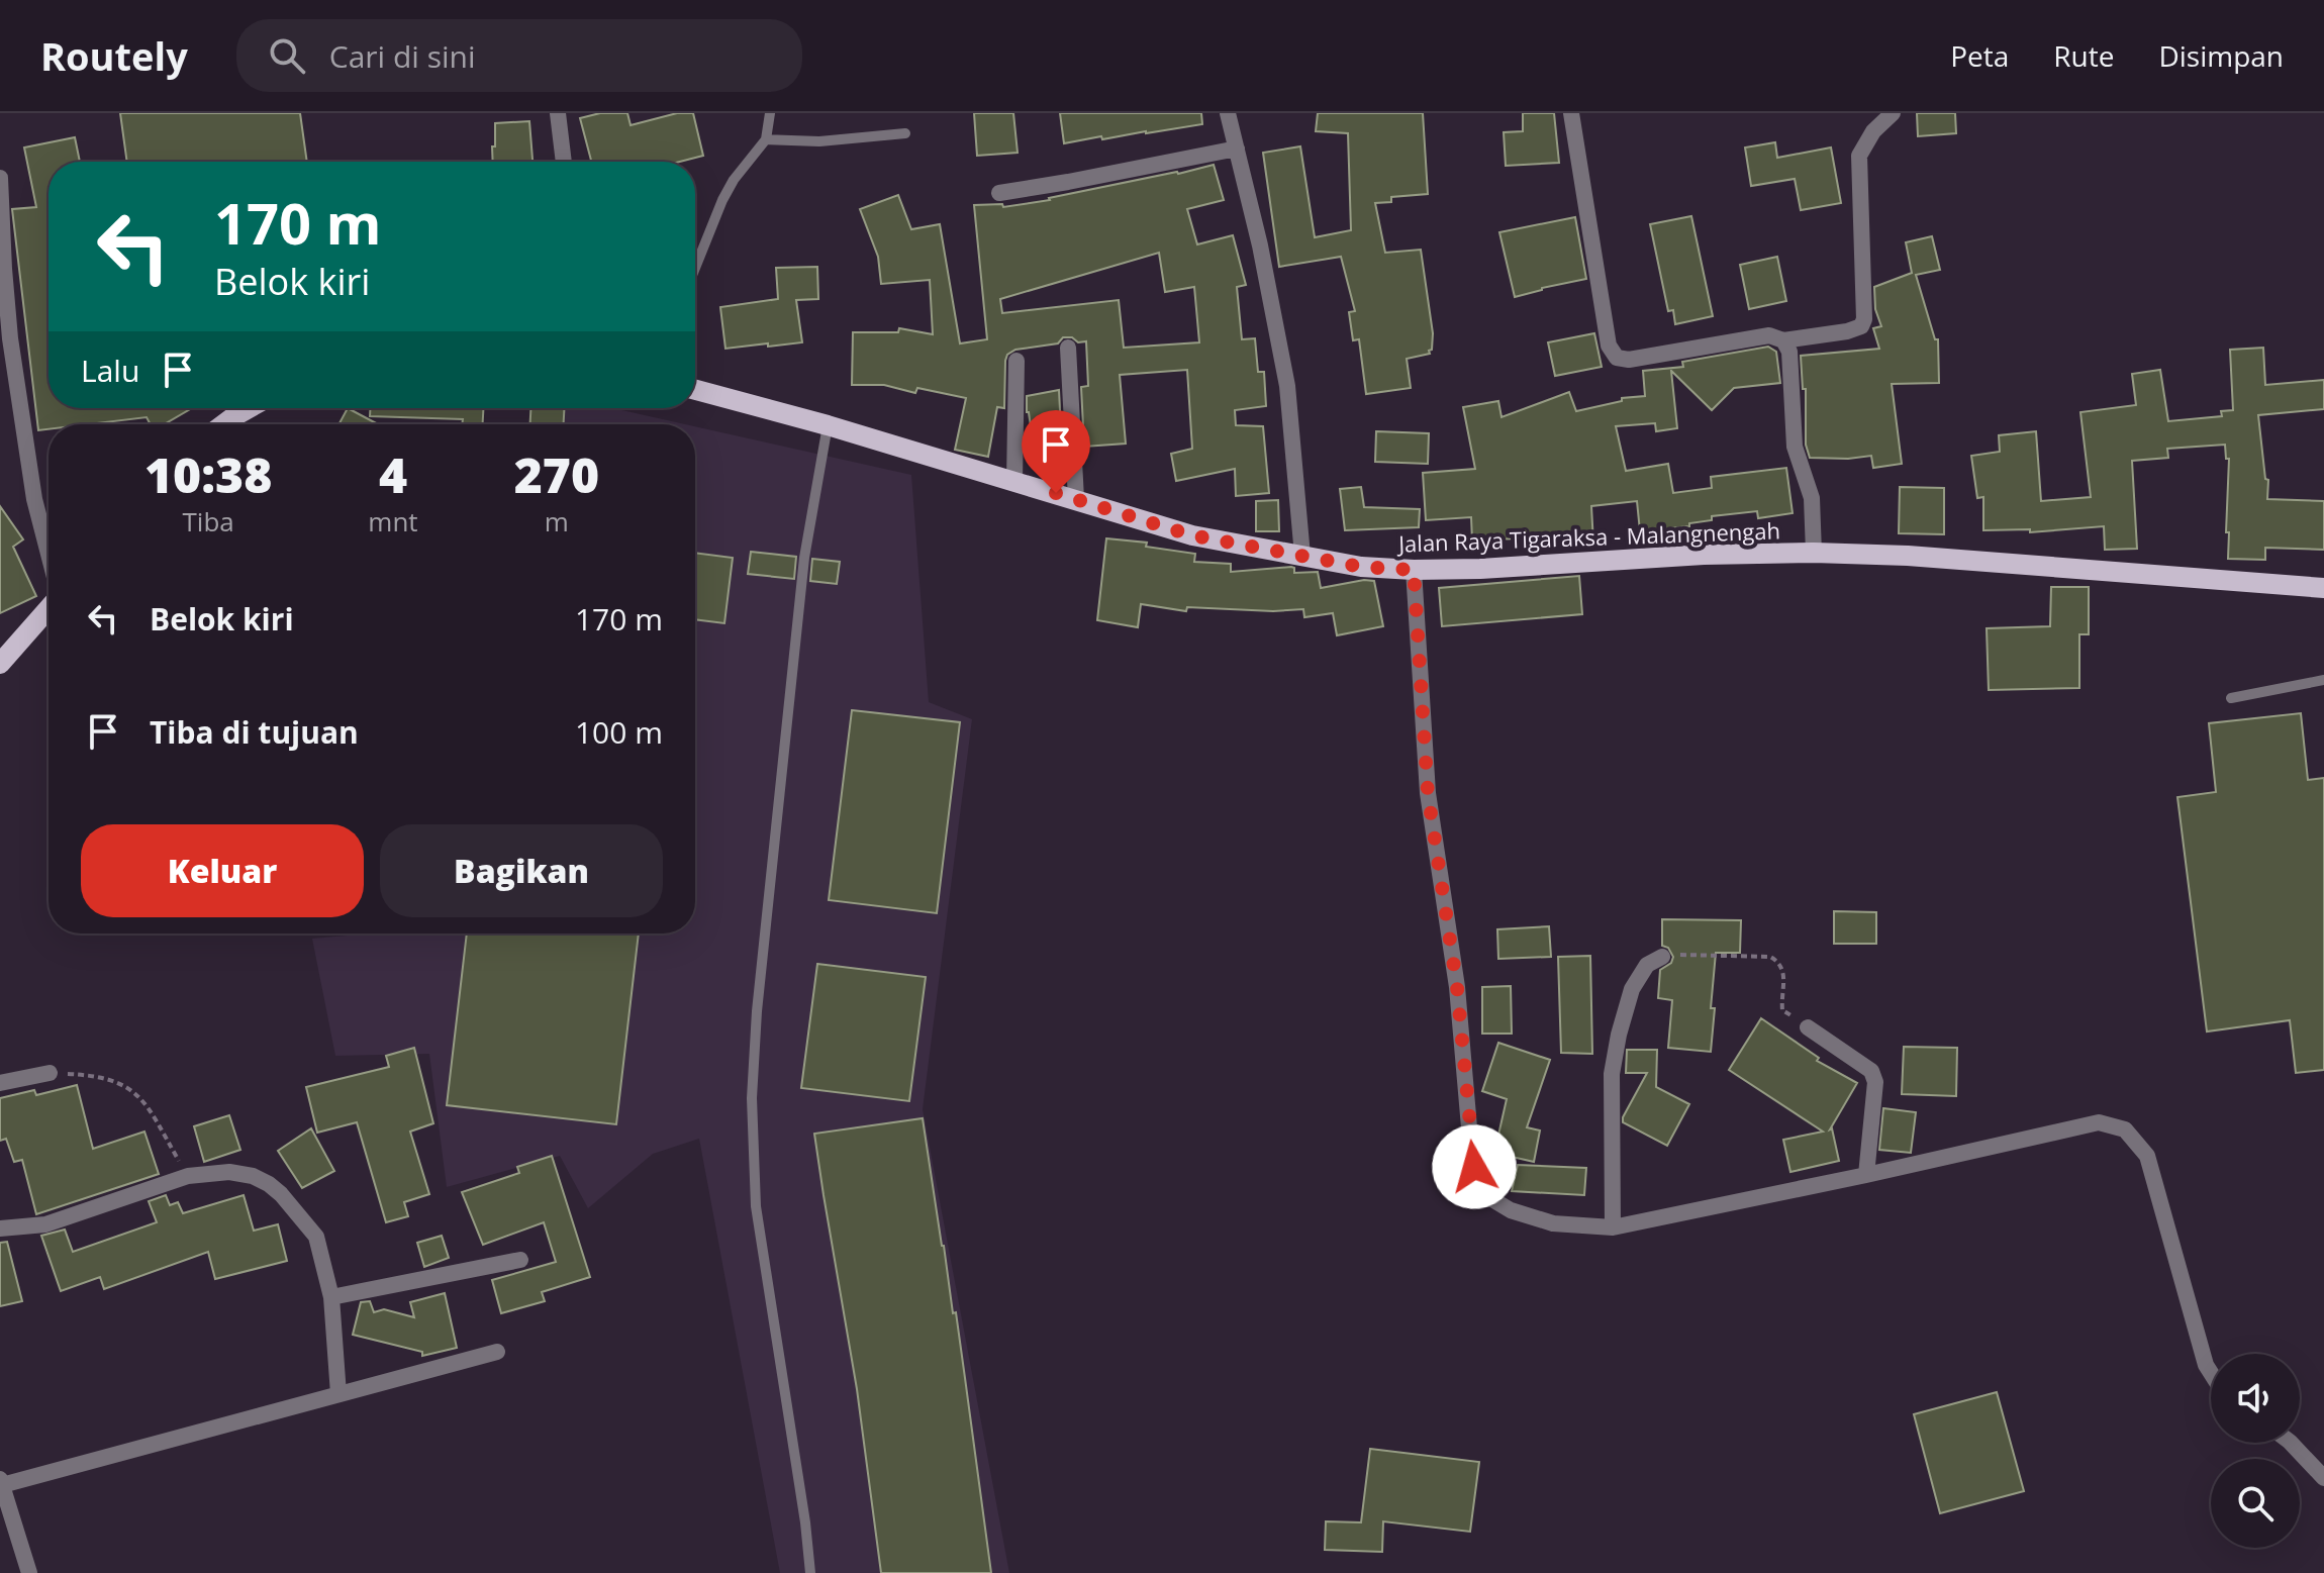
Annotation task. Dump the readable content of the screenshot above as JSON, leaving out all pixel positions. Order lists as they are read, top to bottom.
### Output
{
  "streets": {
    "main road": ["Jalan Raya Tigaraksa - Malangnengah"]
  },
  "page": {
    "header": "Routely",
    "search": "Cari di sini",
    "nav": ["Peta", "Rute", "Disimpan"],
    "turn": ["170 m", "Belok kiri"],
    "then": "Lalu",
    "eta": [
      "10:38",
      "Tiba",
      "4",
      "mnt",
      "270",
      "m"
    ],
    "list": [
      {
        "name": "Belok kiri",
        "value": "170 m"
      },
      {
        "name": "Tiba di tujuan",
        "value": "100 m"
      }
    ],
    "buttons": ["Keluar", "Bagikan"]
  }
}
